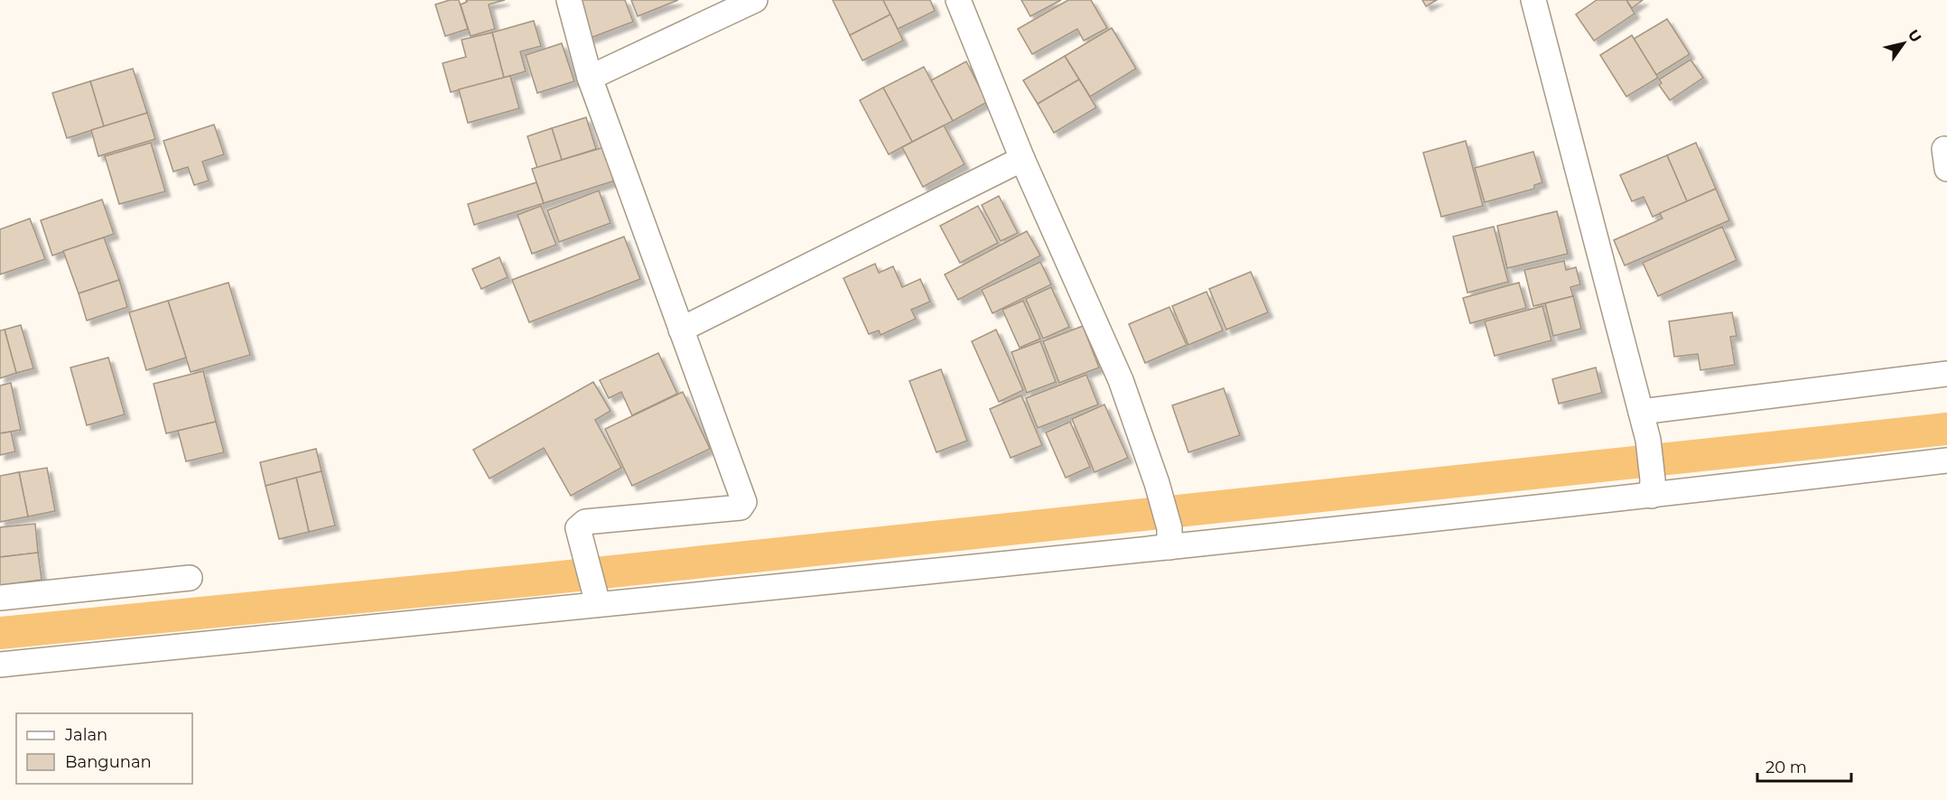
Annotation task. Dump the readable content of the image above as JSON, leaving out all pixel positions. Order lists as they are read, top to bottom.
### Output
{
  "legend": ["Jalan", "Bangunan"],
  "scale_bar": "20 m",
  "north": "top right"
}
